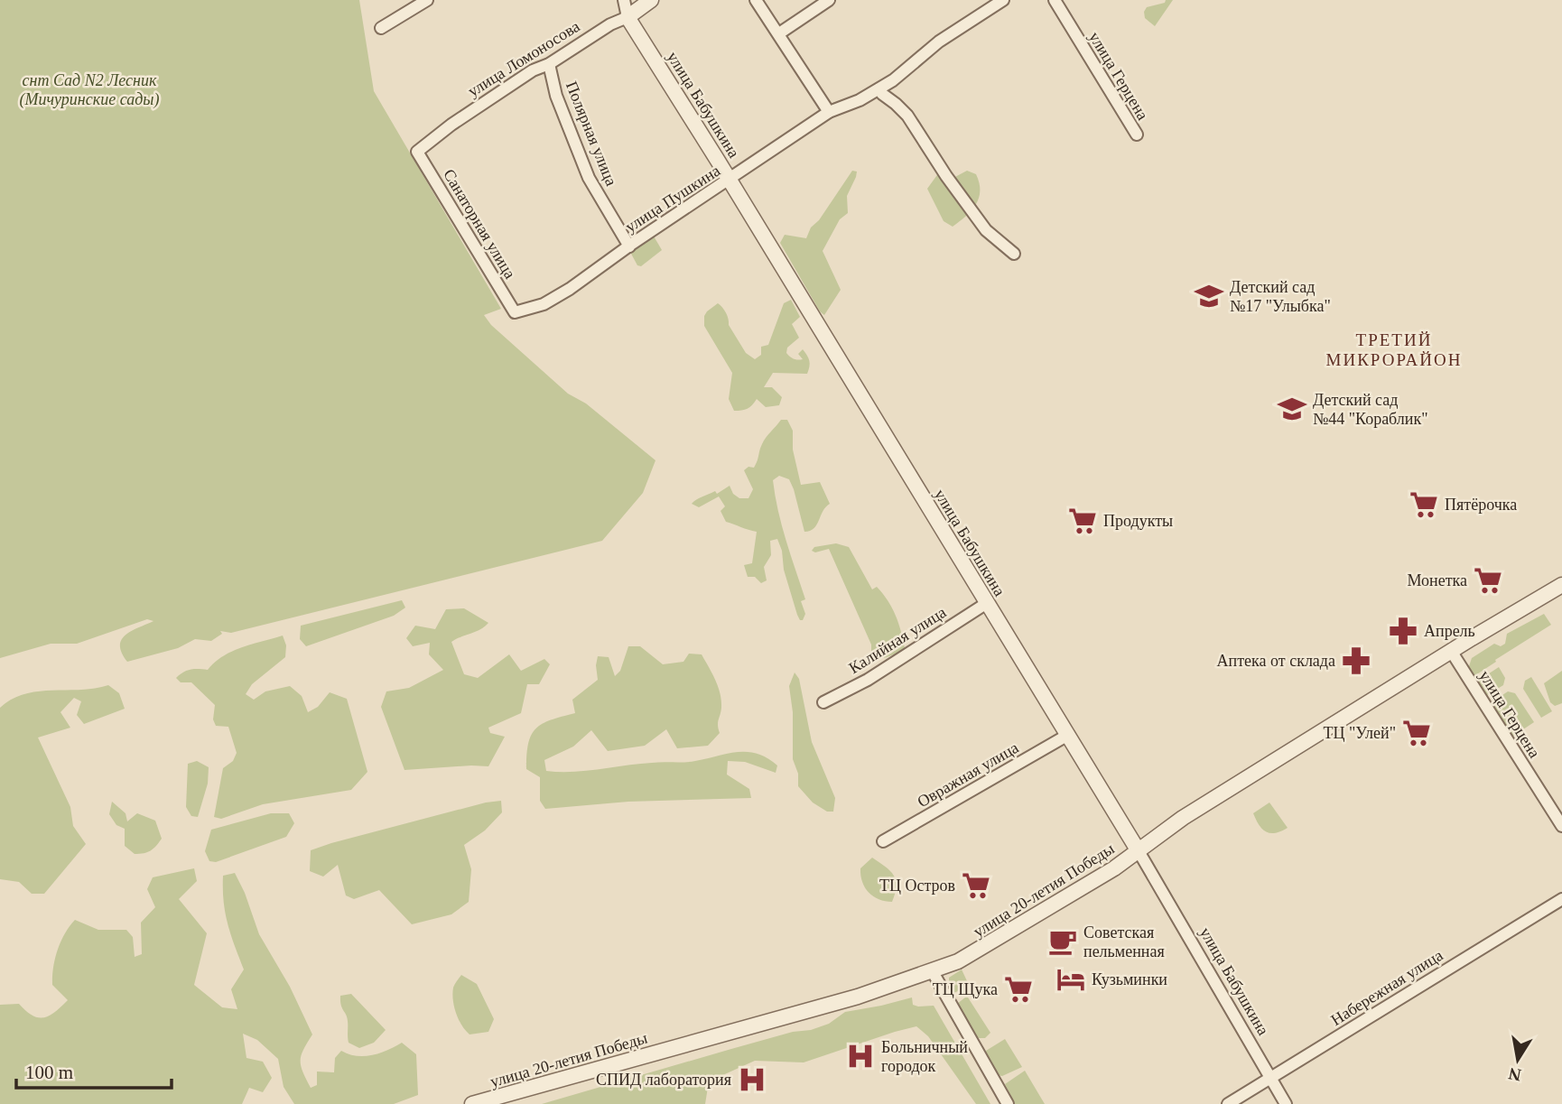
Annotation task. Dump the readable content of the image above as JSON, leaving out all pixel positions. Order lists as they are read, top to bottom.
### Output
{
  "streets": {
    "street": [
      "улица Ломоносова",
      "улица Герцена",
      "улица Бабушкина",
      "Полярная улица",
      "улица Пушкина",
      "Санаторная улица",
      "Калийная улица",
      "Овражная улица",
      "улица 20-летия Победы",
      "Набережная улица"
    ]
  },
  "crossings": [
    ["улица Ломоносова", "улица Бабушкина"],
    ["улица Ломоносова", "Полярная улица"],
    ["улица Ломоносова", "Санаторная улица"],
    ["улица Герцена", "улица 20-летия Победы"],
    ["улица Бабушкина", "улица Пушкина"],
    ["улица Бабушкина", "Калийная улица"],
    ["улица Бабушкина", "Овражная улица"],
    ["улица Бабушкина", "улица 20-летия Победы"],
    ["улица Бабушкина", "Набережная улица"],
    ["Полярная улица", "улица Пушкина"],
    ["улица Пушкина", "Санаторная улица"]
  ],
  "districts": ["ТРЕТИЙ МИКРОРАЙОН"],
  "parks": ["снт Сад N2 Лесник (Мичуринские сады)"],
  "places": {
    "school or university": ["Детский сад №17 \"Улыбка\"", "Детский сад №44 \"Кораблик\""],
    "supermarket": [
      "Пятёрочка",
      "Продукты",
      "Монетка",
      "ТЦ \"Улей\"",
      "ТЦ Остров",
      "ТЦ Щука"
    ],
    "pharmacy": ["Апрель", "Аптека от склада"],
    "cafe": ["Советская пельменная"],
    "hotel": ["Кузьминки"],
    "hospital": ["Больничный городок", "СПИД лаборатория"]
  },
  "scale_bar": "100 m",
  "north": "bottom"
}
